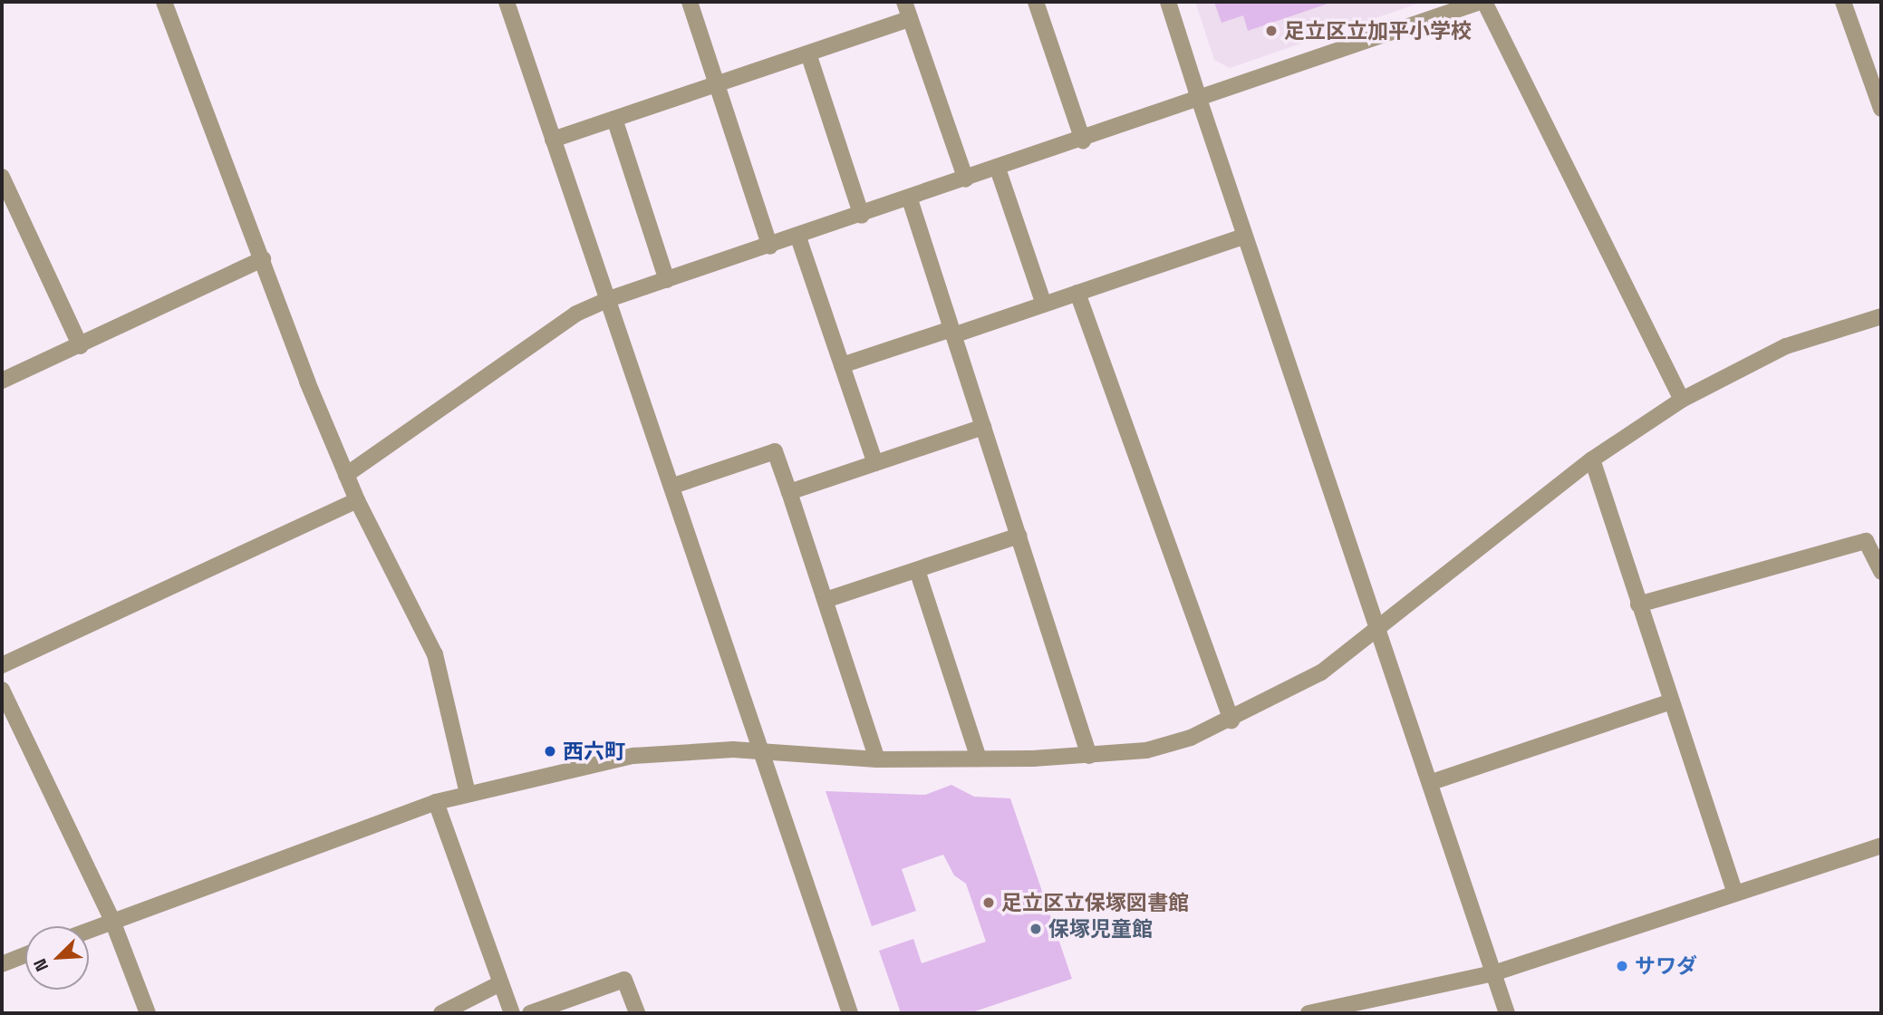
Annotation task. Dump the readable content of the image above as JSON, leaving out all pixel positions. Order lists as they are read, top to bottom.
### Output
{
  "places": [
    "足立区立加平小学校",
    "西六町",
    "足立区立保塚図書館",
    "保塚児童館",
    "サワダ"
  ],
  "north": "bottom left"
}
